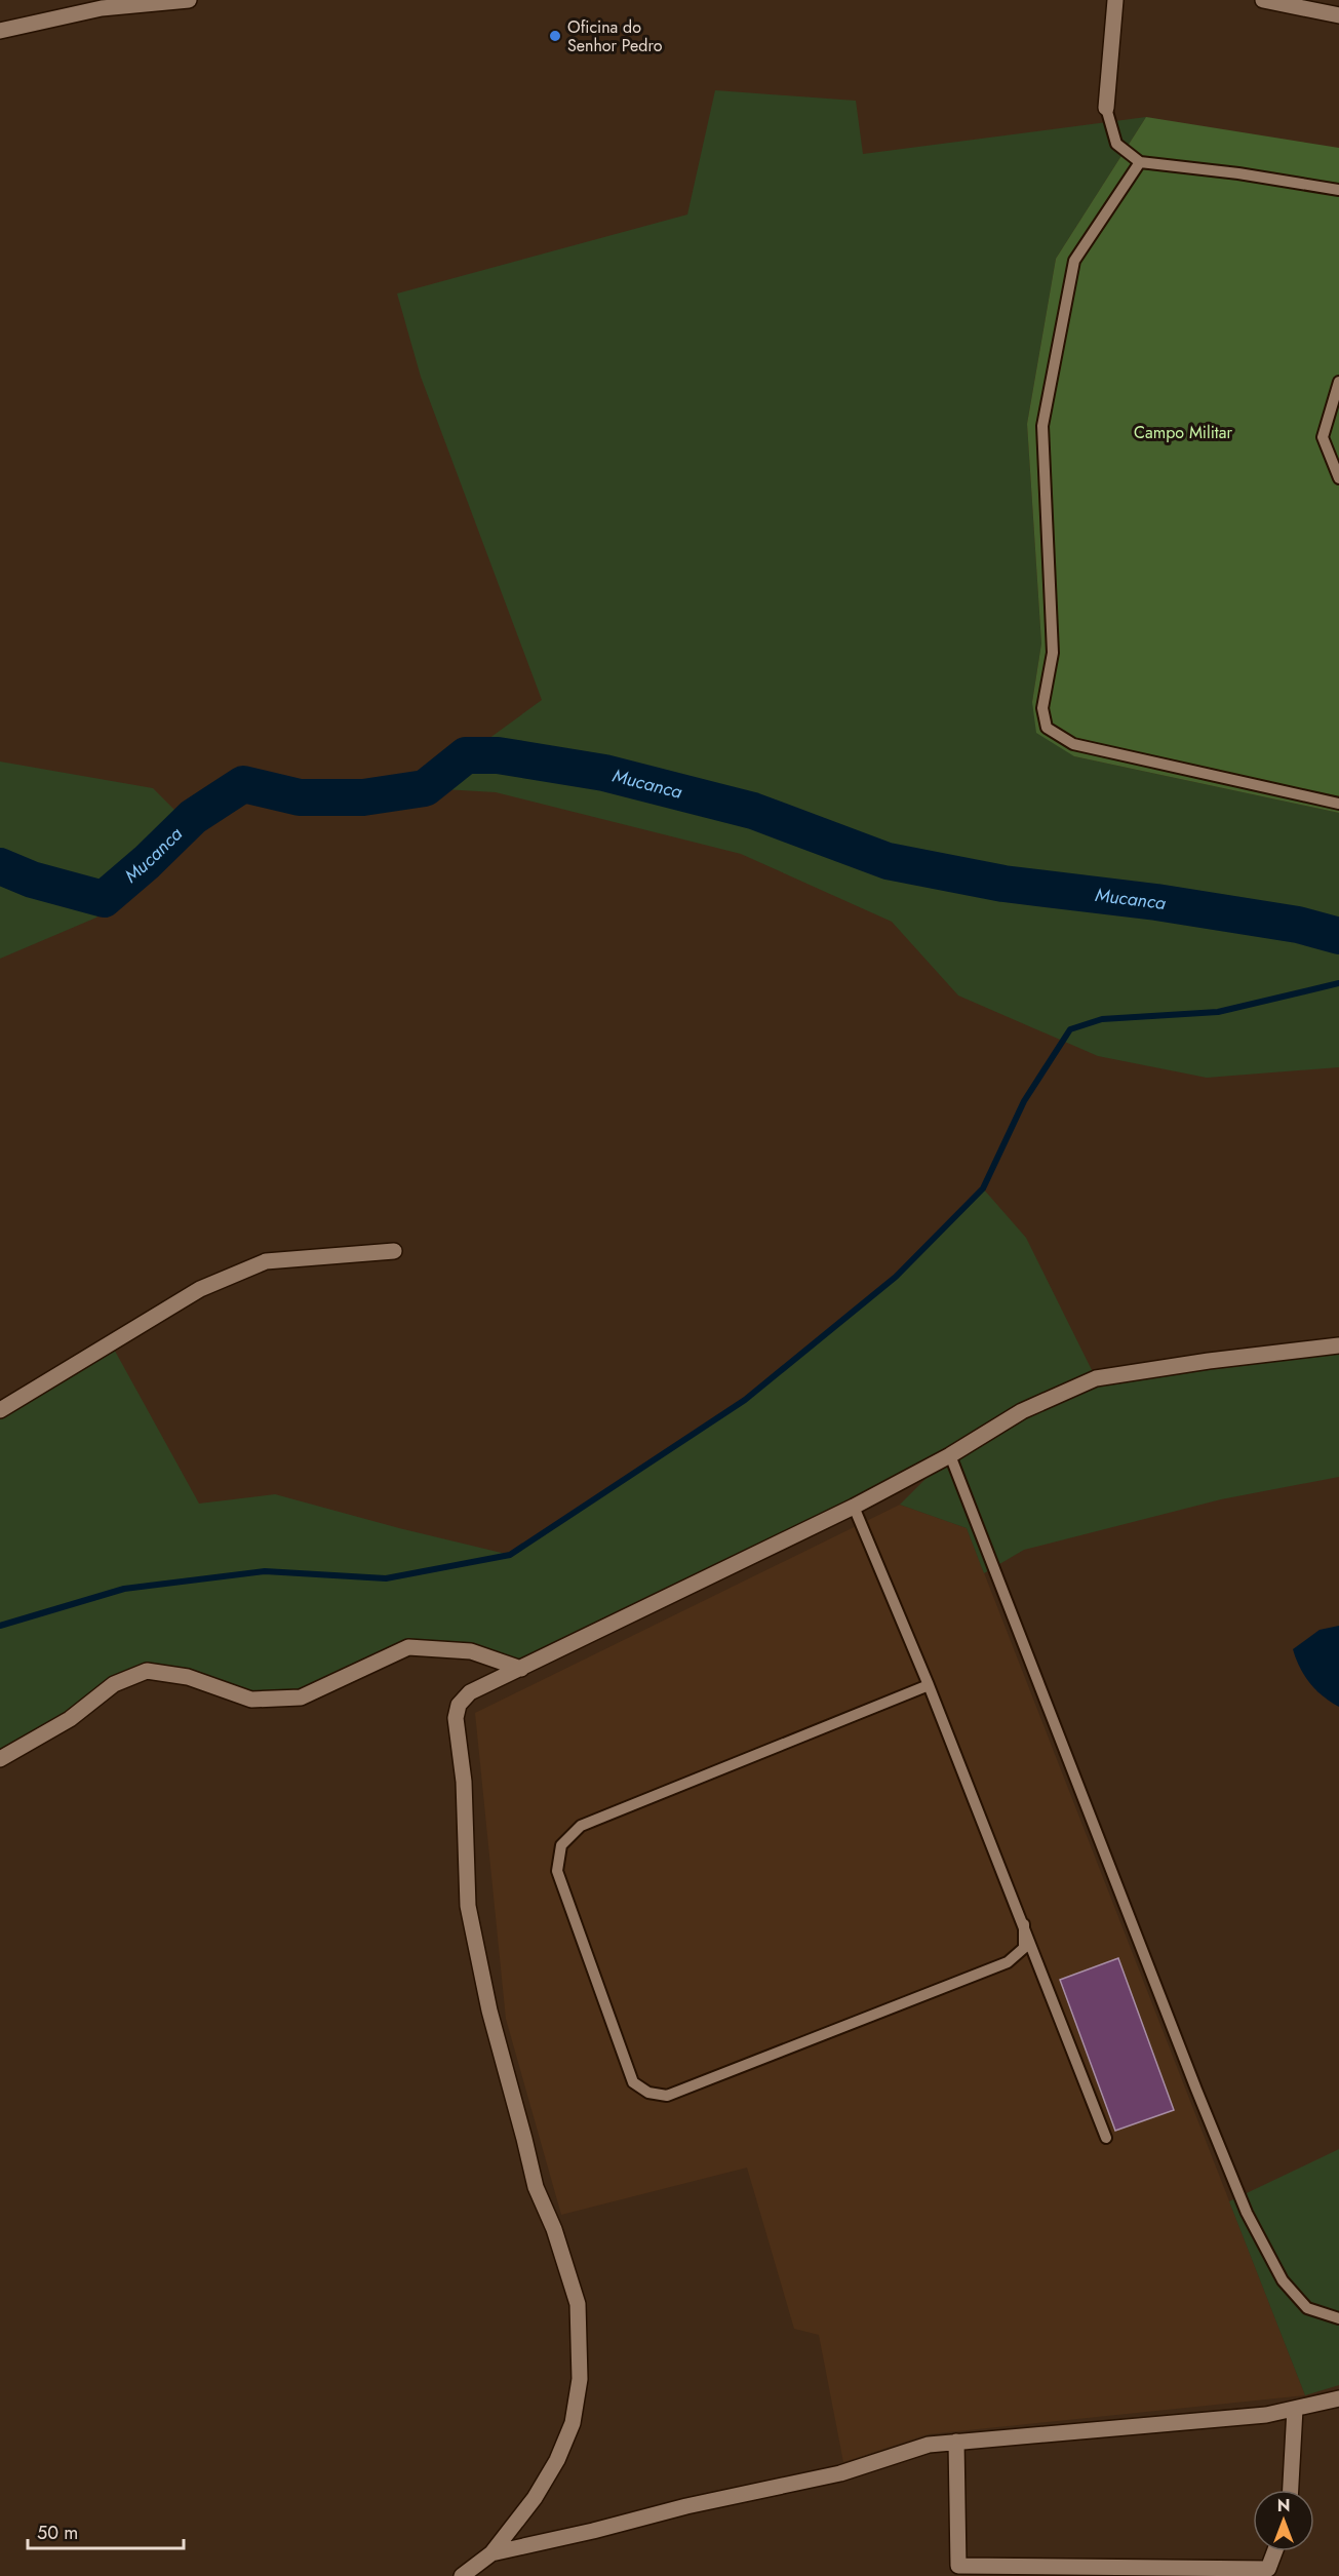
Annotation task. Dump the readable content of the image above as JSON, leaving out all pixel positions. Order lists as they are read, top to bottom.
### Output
{
  "water": ["Mucanca"],
  "parks": ["Campo Militar"],
  "places": ["Oficina do Senhor Pedro"],
  "scale_bar": "50 m",
  "north": "top"
}
